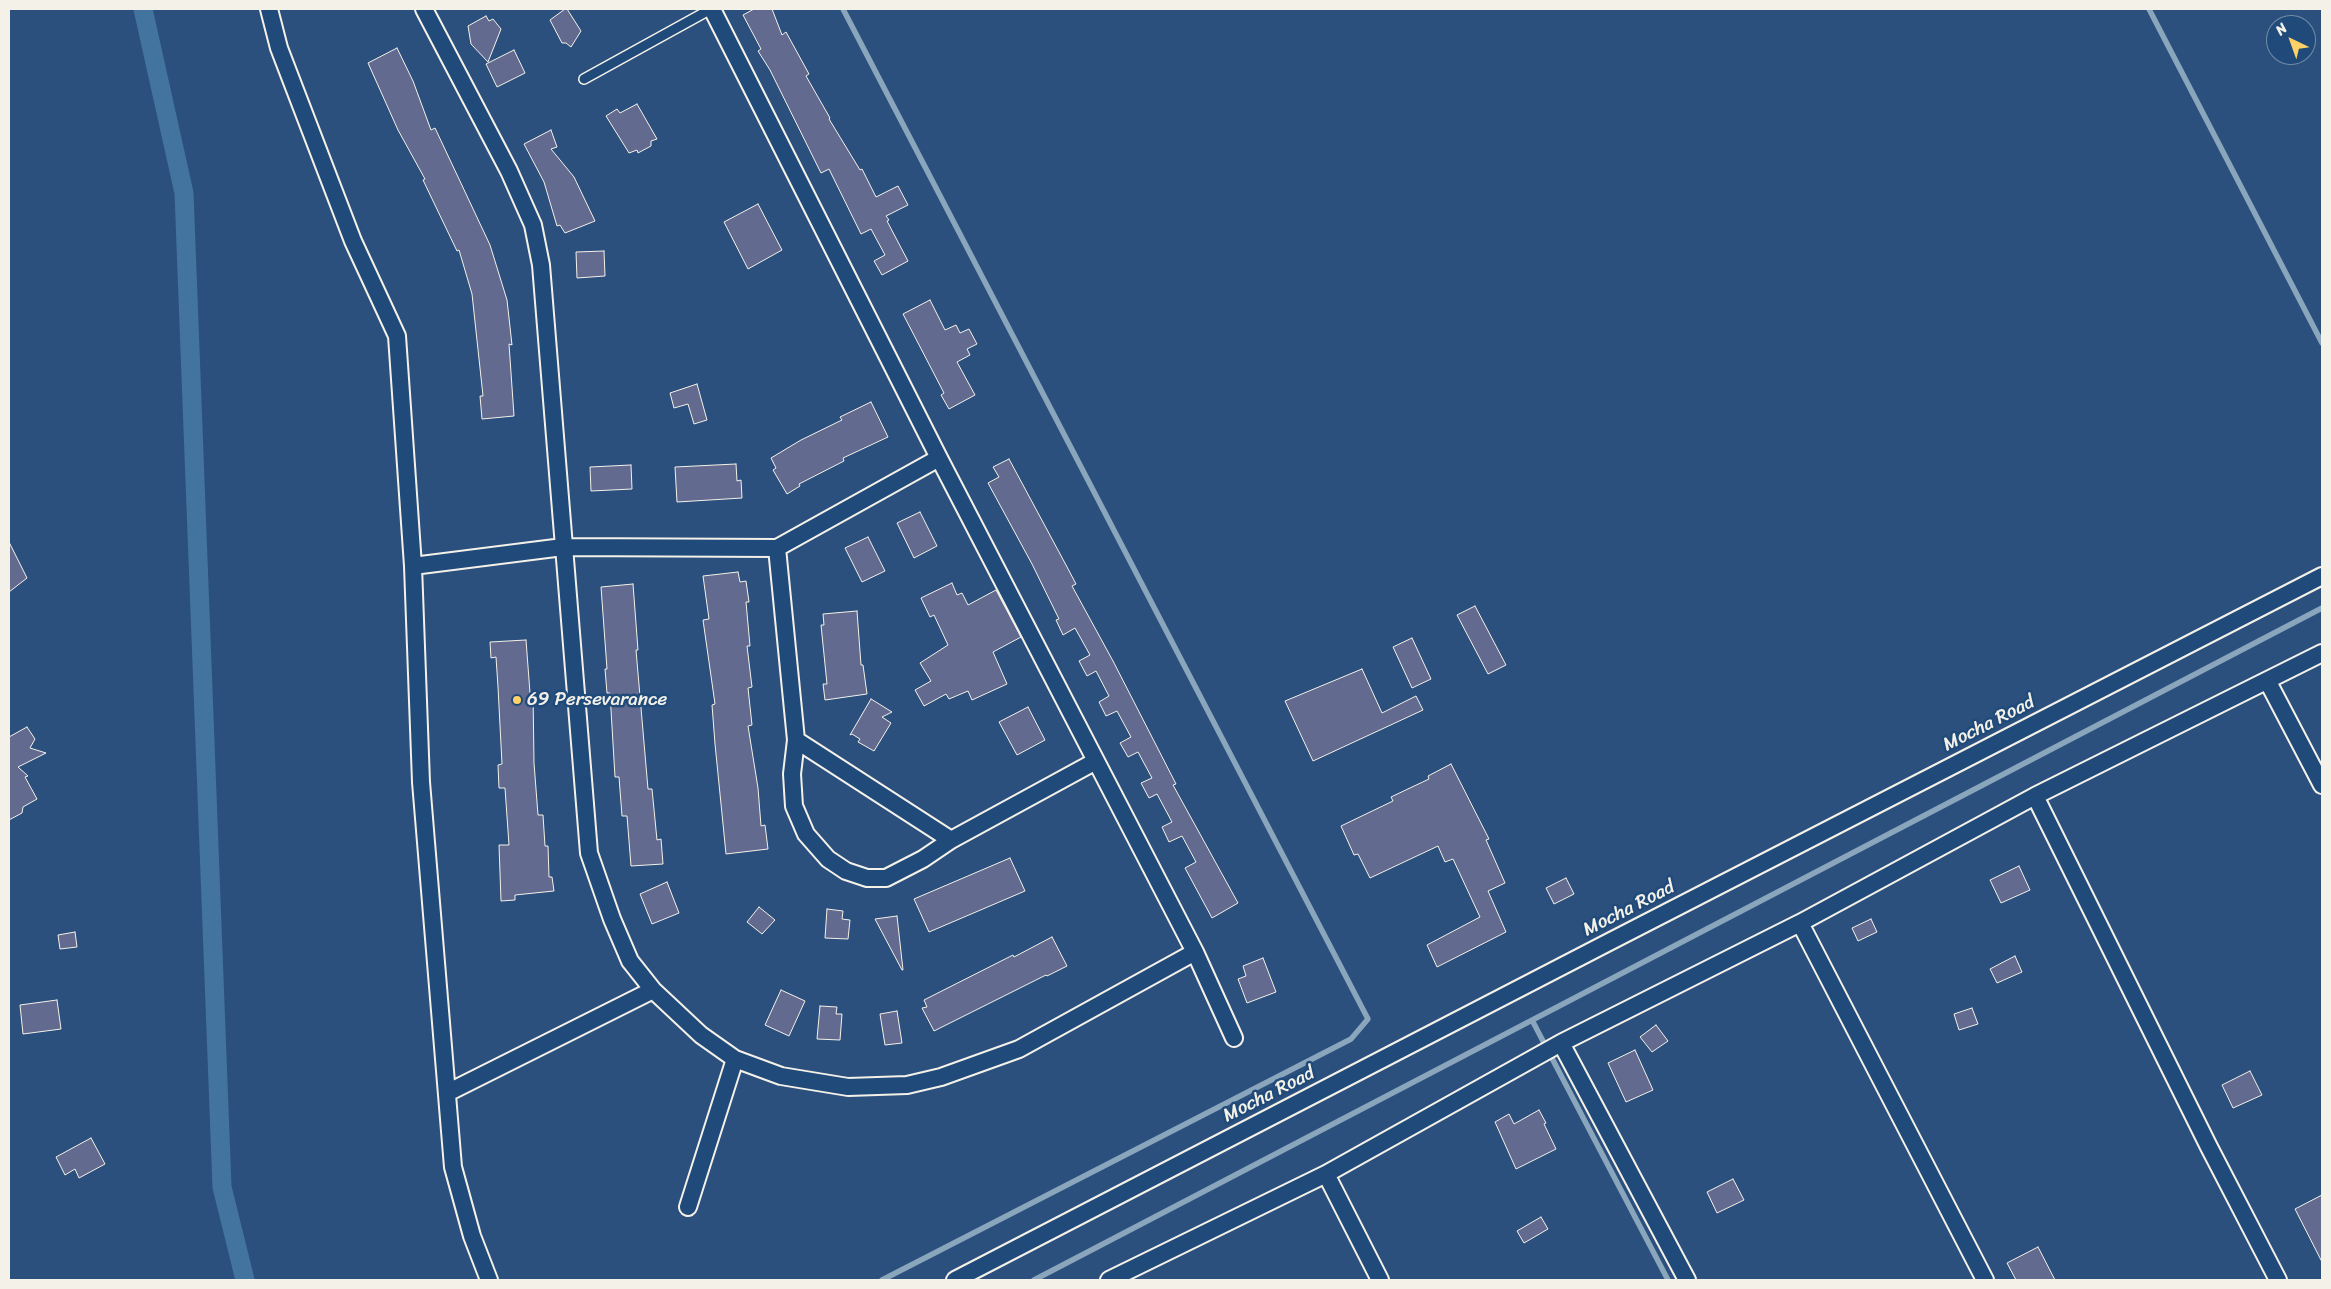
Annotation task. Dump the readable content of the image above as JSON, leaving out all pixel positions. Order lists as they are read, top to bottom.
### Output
{
  "streets": {
    "street": ["Mocha Road"]
  },
  "places": ["69 Persevarance"],
  "north": "top left"
}
